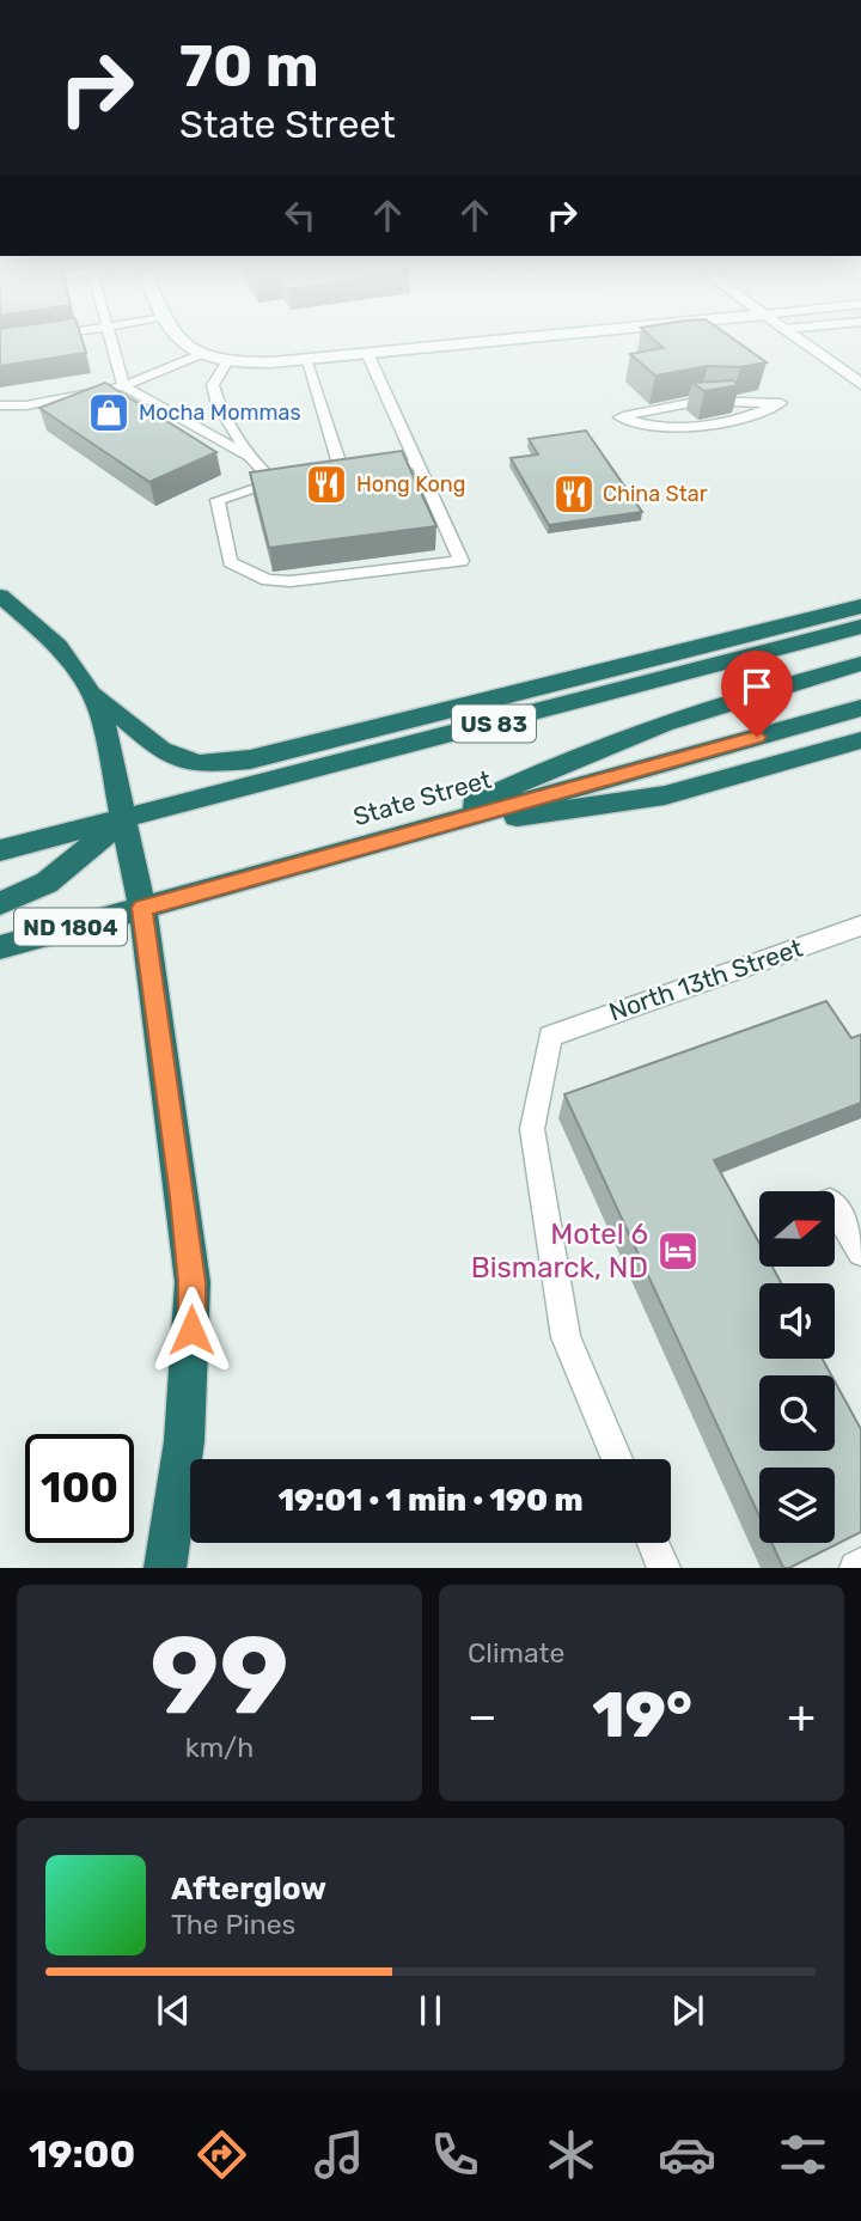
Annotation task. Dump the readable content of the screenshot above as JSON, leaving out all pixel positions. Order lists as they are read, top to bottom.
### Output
{
  "streets": {
    "highway": ["US 83", "State Street", "ND 1804"],
    "lane": ["North 13th Street"]
  },
  "places": {
    "shop": ["Mocha Mommas"],
    "restaurant": ["Hong Kong", "China Star"],
    "hotel": ["Motel 6 Bismarck, ND"]
  },
  "north": "right",
  "page": {
    "turn": ["70 m", "State Street"],
    "limit": "100",
    "trip": "19:01 · 1 min · 190 m",
    "tile": [
      ["99", "km/h"],
      "Climate"
    ],
    "heat": ["−", "19°", "+"],
    "song": ["Afterglow", "The Pines"],
    "tabs": "19:00"
  }
}
